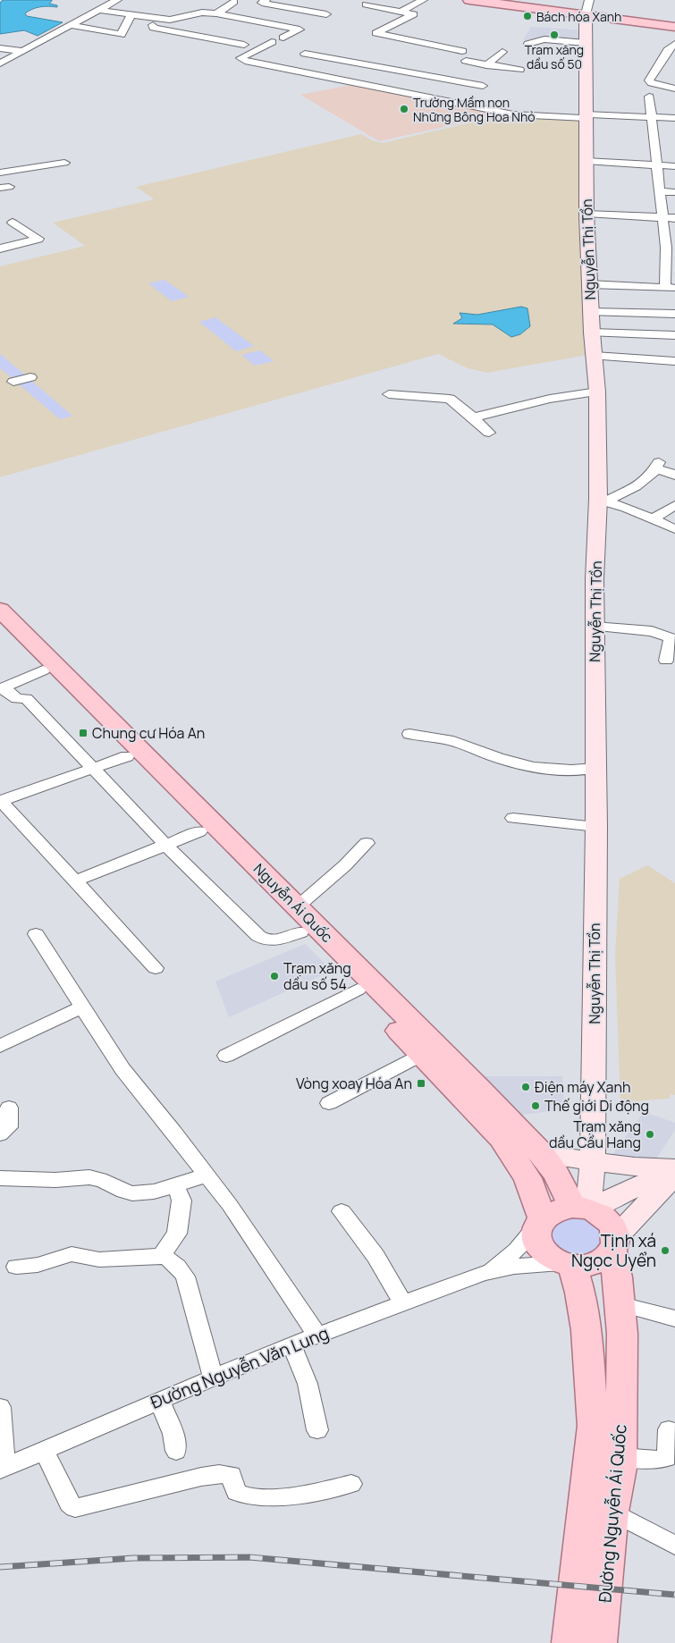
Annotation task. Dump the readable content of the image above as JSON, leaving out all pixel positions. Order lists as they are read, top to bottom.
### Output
{
  "streets": {
    "main road": ["Nguyễn Ái Quốc", "Đường Nguyễn Ái Quốc"],
    "street": ["Nguyễn Thị Tồn", "Đường Nguyễn Văn Lung"]
  },
  "crossings": [
    ["Nguyễn Thị Tồn", "Nguyễn Ái Quốc"],
    ["Nguyễn Thị Tồn", "Đường Nguyễn Văn Lung"],
    ["Nguyễn Thị Tồn", "Đường Nguyễn Ái Quốc"],
    ["Nguyễn Ái Quốc", "Đường Nguyễn Văn Lung"],
    ["Nguyễn Ái Quốc", "Đường Nguyễn Ái Quốc"],
    ["Đường Nguyễn Văn Lung", "Đường Nguyễn Ái Quốc"]
  ],
  "places": {
    "other": [
      "Bách hóa Xanh",
      "Trạm xăng dầu số 50",
      "Trường Mầm non Những Bông Hoa Nhỏ",
      "Trạm xăng dầu số 54",
      "Điện máy Xanh",
      "Thế giới Di động",
      "Trạm xăng dầu Cầu Hang",
      "Tịnh xá Ngọc Uyển"
    ],
    "transit": ["Chung cư Hóa An", "Vòng xoay Hóa An"]
  }
}
